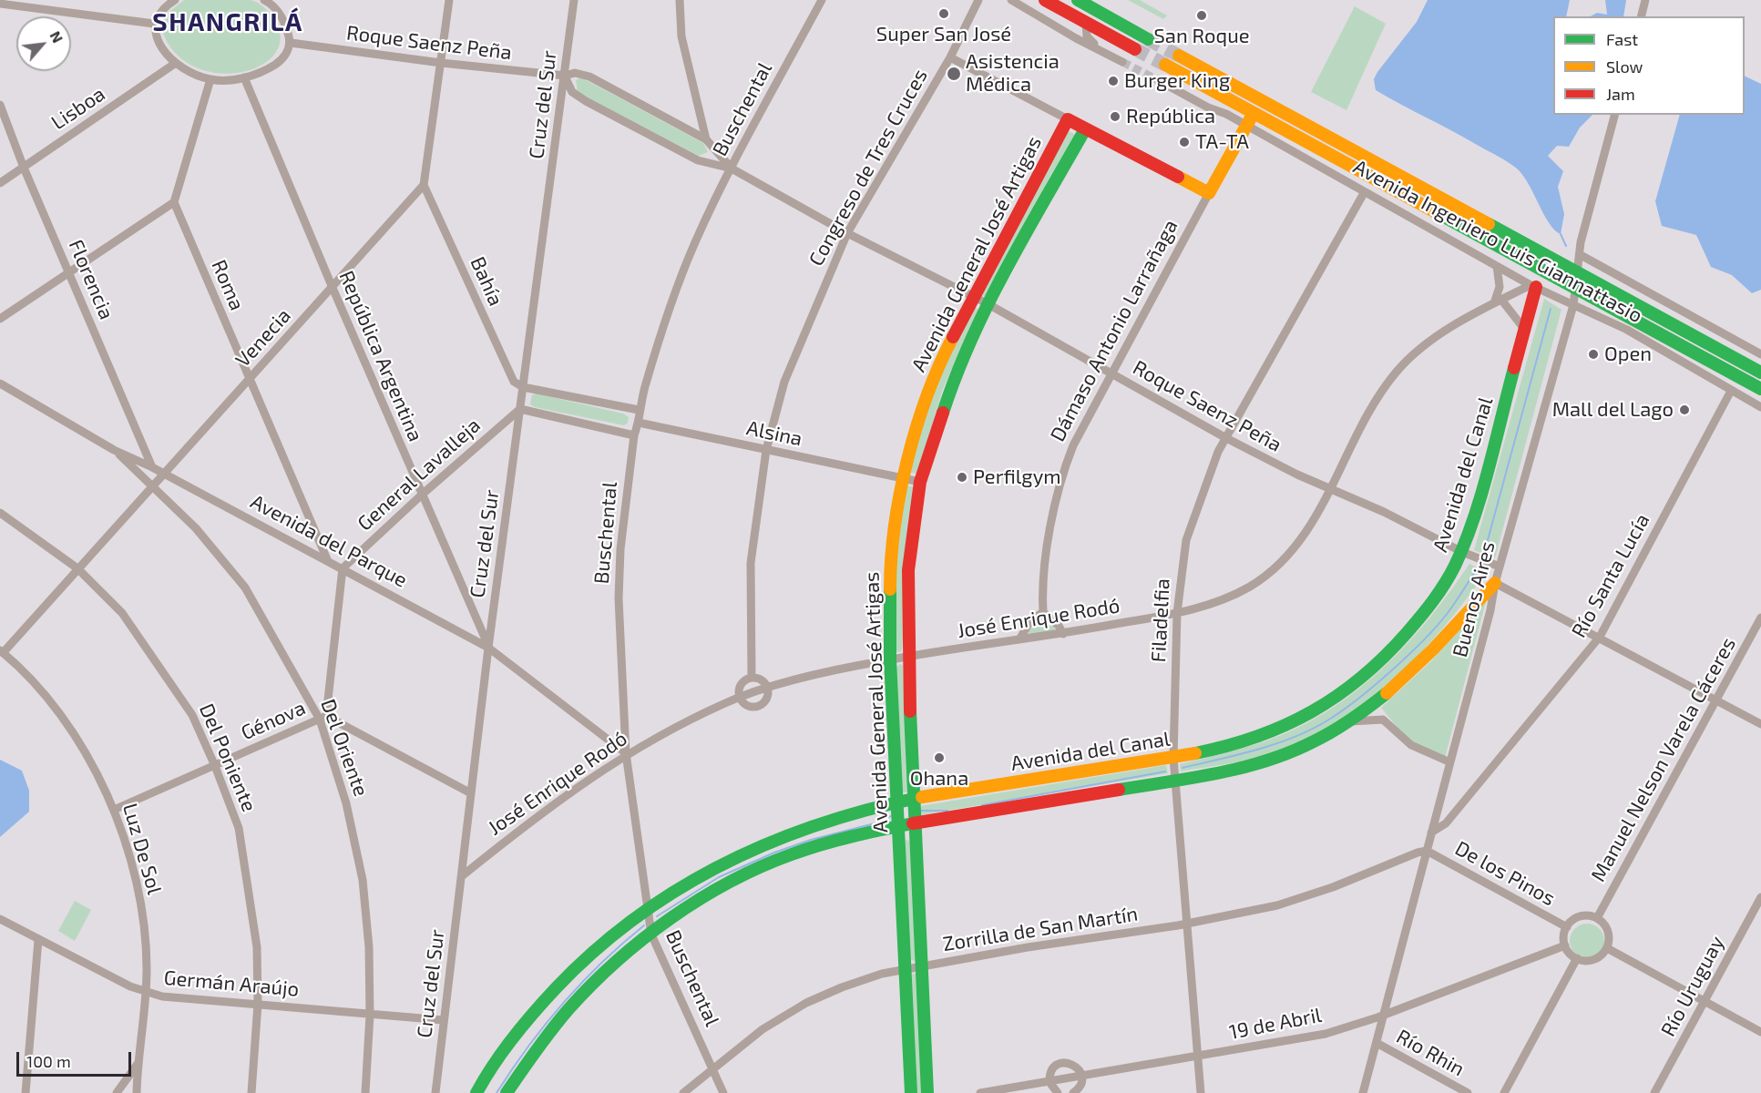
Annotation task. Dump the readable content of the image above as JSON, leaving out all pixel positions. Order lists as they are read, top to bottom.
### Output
{
  "streets": {
    "street": [
      "Roque Saenz Peña",
      "Cruz del Sur",
      "Lisboa",
      "Buschental",
      "Congreso de Tres Cruces",
      "Avenida Ingeniero Luis Giannattasio",
      "Avenida General José Artigas",
      "Florencia",
      "Bahía",
      "Roma",
      "Dámaso Antonio Larrañaga",
      "Venecia",
      "República Argentina",
      "Alsina",
      "General Lavalleja",
      "Avenida del Canal",
      "Avenida del Parque",
      "Río Santa Lucía",
      "Buenos Aires",
      "José Enrique Rodó",
      "Filadelfia",
      "Génova",
      "Del Oriente",
      "Del Poniente",
      "Manuel Nelson Varela Cáceres",
      "Luz De Sol",
      "De los Pinos",
      "Zorrilla de San Martín",
      "Germán Araújo",
      "Río Uruguay",
      "19 de Abril",
      "Río Rhin"
    ]
  },
  "crossings": [
    ["Roque Saenz Peña", "Cruz del Sur"],
    ["Roque Saenz Peña", "Buschental"],
    ["Roque Saenz Peña", "Congreso de Tres Cruces"],
    ["Roque Saenz Peña", "Avenida General José Artigas"],
    ["Roque Saenz Peña", "Dámaso Antonio Larrañaga"],
    ["Roque Saenz Peña", "Avenida del Canal"],
    ["Roque Saenz Peña", "Buenos Aires"],
    ["Roque Saenz Peña", "José Enrique Rodó"],
    ["Roque Saenz Peña", "Filadelfia"],
    ["Cruz del Sur", "Bahía"],
    ["Cruz del Sur", "República Argentina"],
    ["Cruz del Sur", "General Lavalleja"],
    ["Cruz del Sur", "Avenida del Parque"],
    ["Cruz del Sur", "José Enrique Rodó"],
    ["Cruz del Sur", "Génova"],
    ["Cruz del Sur", "Germán Araújo"],
    ["Lisboa", "Florencia"],
    ["Buschental", "Alsina"],
    ["Buschental", "Avenida del Canal"],
    ["Buschental", "Avenida del Parque"],
    ["Buschental", "José Enrique Rodó"],
    ["Buschental", "Zorrilla de San Martín"],
    ["Congreso de Tres Cruces", "Alsina"],
    ["Avenida Ingeniero Luis Giannattasio", "Dámaso Antonio Larrañaga"],
    ["Avenida Ingeniero Luis Giannattasio", "Avenida del Canal"],
    ["Avenida Ingeniero Luis Giannattasio", "Río Santa Lucía"],
    ["Avenida Ingeniero Luis Giannattasio", "Buenos Aires"],
    ["Avenida Ingeniero Luis Giannattasio", "José Enrique Rodó"],
    ["Avenida Ingeniero Luis Giannattasio", "Filadelfia"],
    ["Avenida General José Artigas", "Alsina"],
    ["Avenida General José Artigas", "Avenida del Canal"],
    ["Avenida General José Artigas", "José Enrique Rodó"],
    ["Avenida General José Artigas", "Zorrilla de San Martín"],
    ["Florencia", "Avenida del Parque"],
    ["Bahía", "Venecia"],
    ["Roma", "Venecia"],
    ["Roma", "Avenida del Parque"],
    ["Venecia", "República Argentina"],
    ["Venecia", "Avenida del Parque"],
    ["Venecia", "Del Oriente"],
    ["Venecia", "Del Poniente"],
    ["Venecia", "Luz De Sol"],
    ["República Argentina", "General Lavalleja"],
    ["República Argentina", "Avenida del Parque"],
    ["General Lavalleja", "Avenida del Parque"],
    ["Avenida del Canal", "Buenos Aires"],
    ["Avenida del Canal", "José Enrique Rodó"],
    ["Avenida del Canal", "Filadelfia"],
    ["Avenida del Parque", "José Enrique Rodó"],
    ["Avenida del Parque", "Del Oriente"],
    ["Río Santa Lucía", "Buenos Aires"],
    ["Buenos Aires", "De los Pinos"],
    ["Buenos Aires", "Zorrilla de San Martín"],
    ["Buenos Aires", "19 de Abril"],
    ["Buenos Aires", "Río Rhin"],
    ["José Enrique Rodó", "Filadelfia"],
    ["Filadelfia", "Zorrilla de San Martín"],
    ["Filadelfia", "19 de Abril"],
    ["Génova", "Del Oriente"],
    ["Génova", "Del Poniente"],
    ["Génova", "Luz De Sol"],
    ["Del Oriente", "Germán Araújo"],
    ["Del Poniente", "Germán Araújo"],
    ["Manuel Nelson Varela Cáceres", "De los Pinos"],
    ["Manuel Nelson Varela Cáceres", "19 de Abril"],
    ["Luz De Sol", "Germán Araújo"],
    ["De los Pinos", "Zorrilla de San Martín"],
    ["De los Pinos", "19 de Abril"]
  ],
  "districts": ["SHANGRILÁ"],
  "places": [
    "Super San José",
    "San Roque",
    "Asistencia Médica",
    "Burger King",
    "República",
    "TA-TA",
    "Open",
    "Mall del Lago",
    "Perfilgym",
    "Ohana"
  ],
  "legend": ["Fast", "Slow", "Jam"],
  "scale_bar": "100 m",
  "north": "top right"
}
